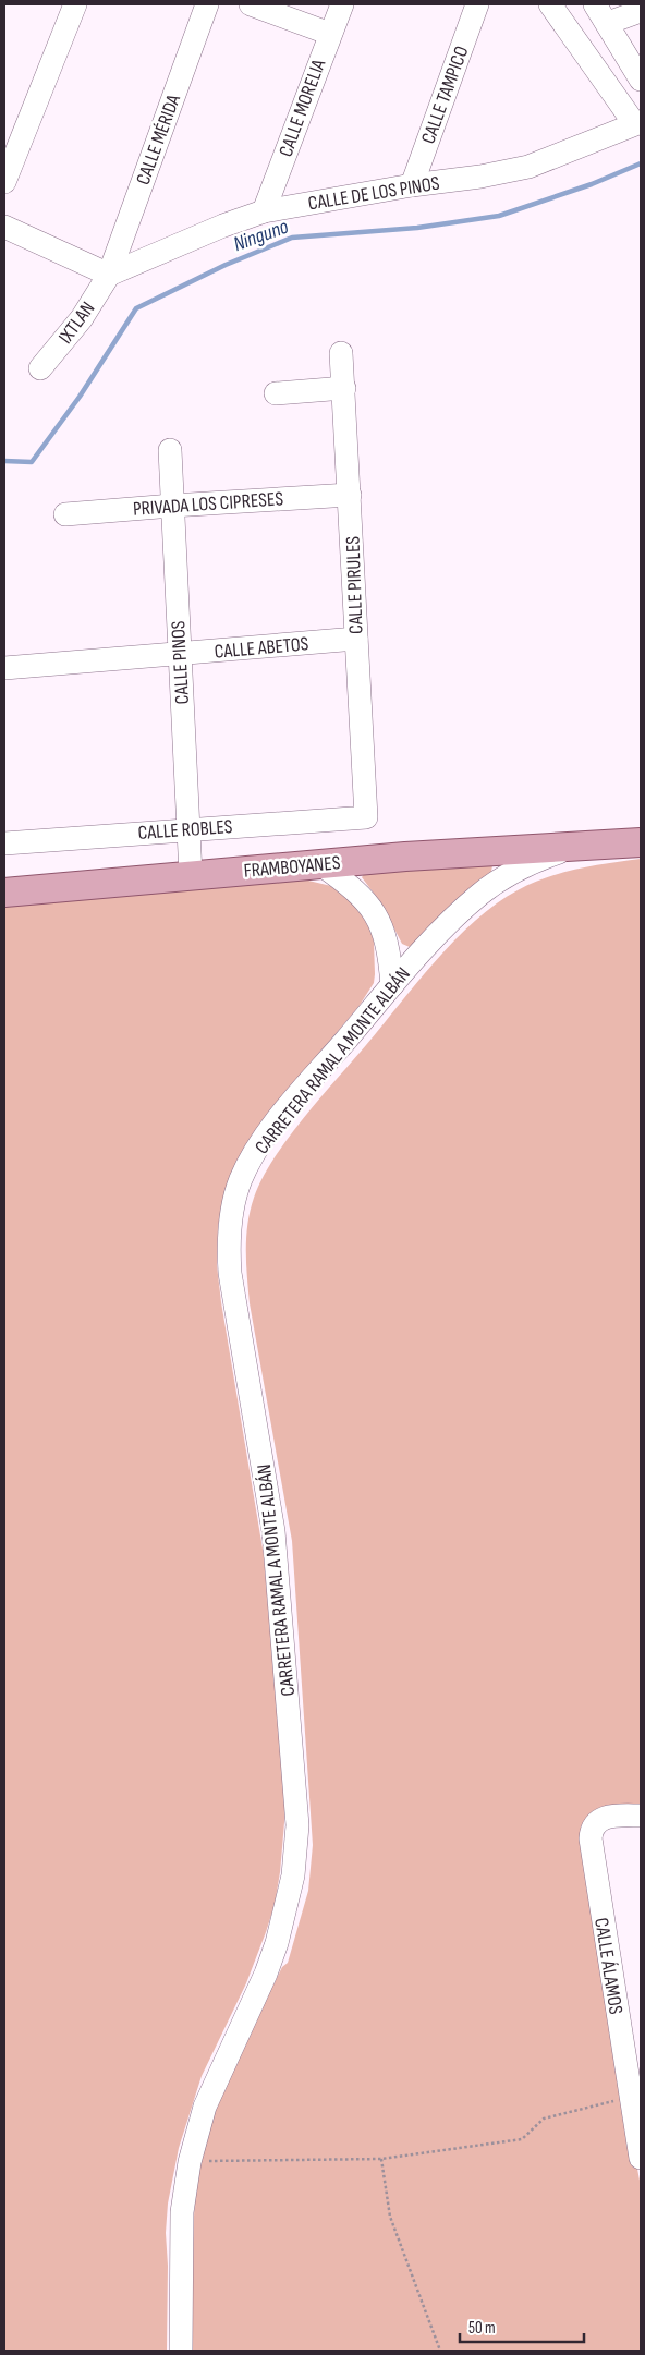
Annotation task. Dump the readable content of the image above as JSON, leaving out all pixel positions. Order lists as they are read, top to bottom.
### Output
{
  "streets": {
    "main road": ["FRAMBOYANES"],
    "street": [
      "CALLE TAMPICO",
      "CALLE MORELIA",
      "CALLE MÉRIDA",
      "CALLE DE LOS PINOS",
      "IXTLAN",
      "PRIVADA LOS CIPRESES",
      "CALLE PIRULES",
      "CALLE ABETOS",
      "CALLE PINOS",
      "CALLE ROBLES",
      "CARRETERA RAMAL A MONTE ALBÁN",
      "CALLE ÁLAMOS"
    ]
  },
  "crossings": [
    ["CALLE TAMPICO", "CALLE DE LOS PINOS"],
    ["CALLE MORELIA", "CALLE DE LOS PINOS"],
    ["CALLE MÉRIDA", "CALLE DE LOS PINOS"],
    ["CALLE MÉRIDA", "IXTLAN"],
    ["CALLE DE LOS PINOS", "IXTLAN"],
    ["PRIVADA LOS CIPRESES", "CALLE PIRULES"],
    ["PRIVADA LOS CIPRESES", "CALLE PINOS"],
    ["CALLE PIRULES", "CALLE ABETOS"],
    ["CALLE PIRULES", "CALLE ROBLES"],
    ["CALLE ABETOS", "CALLE PINOS"],
    ["CALLE PINOS", "CALLE ROBLES"],
    ["CALLE PINOS", "FRAMBOYANES"],
    ["FRAMBOYANES", "CARRETERA RAMAL A MONTE ALBÁN"]
  ],
  "water": ["Ninguno"],
  "scale_bar": "50 m"
}
